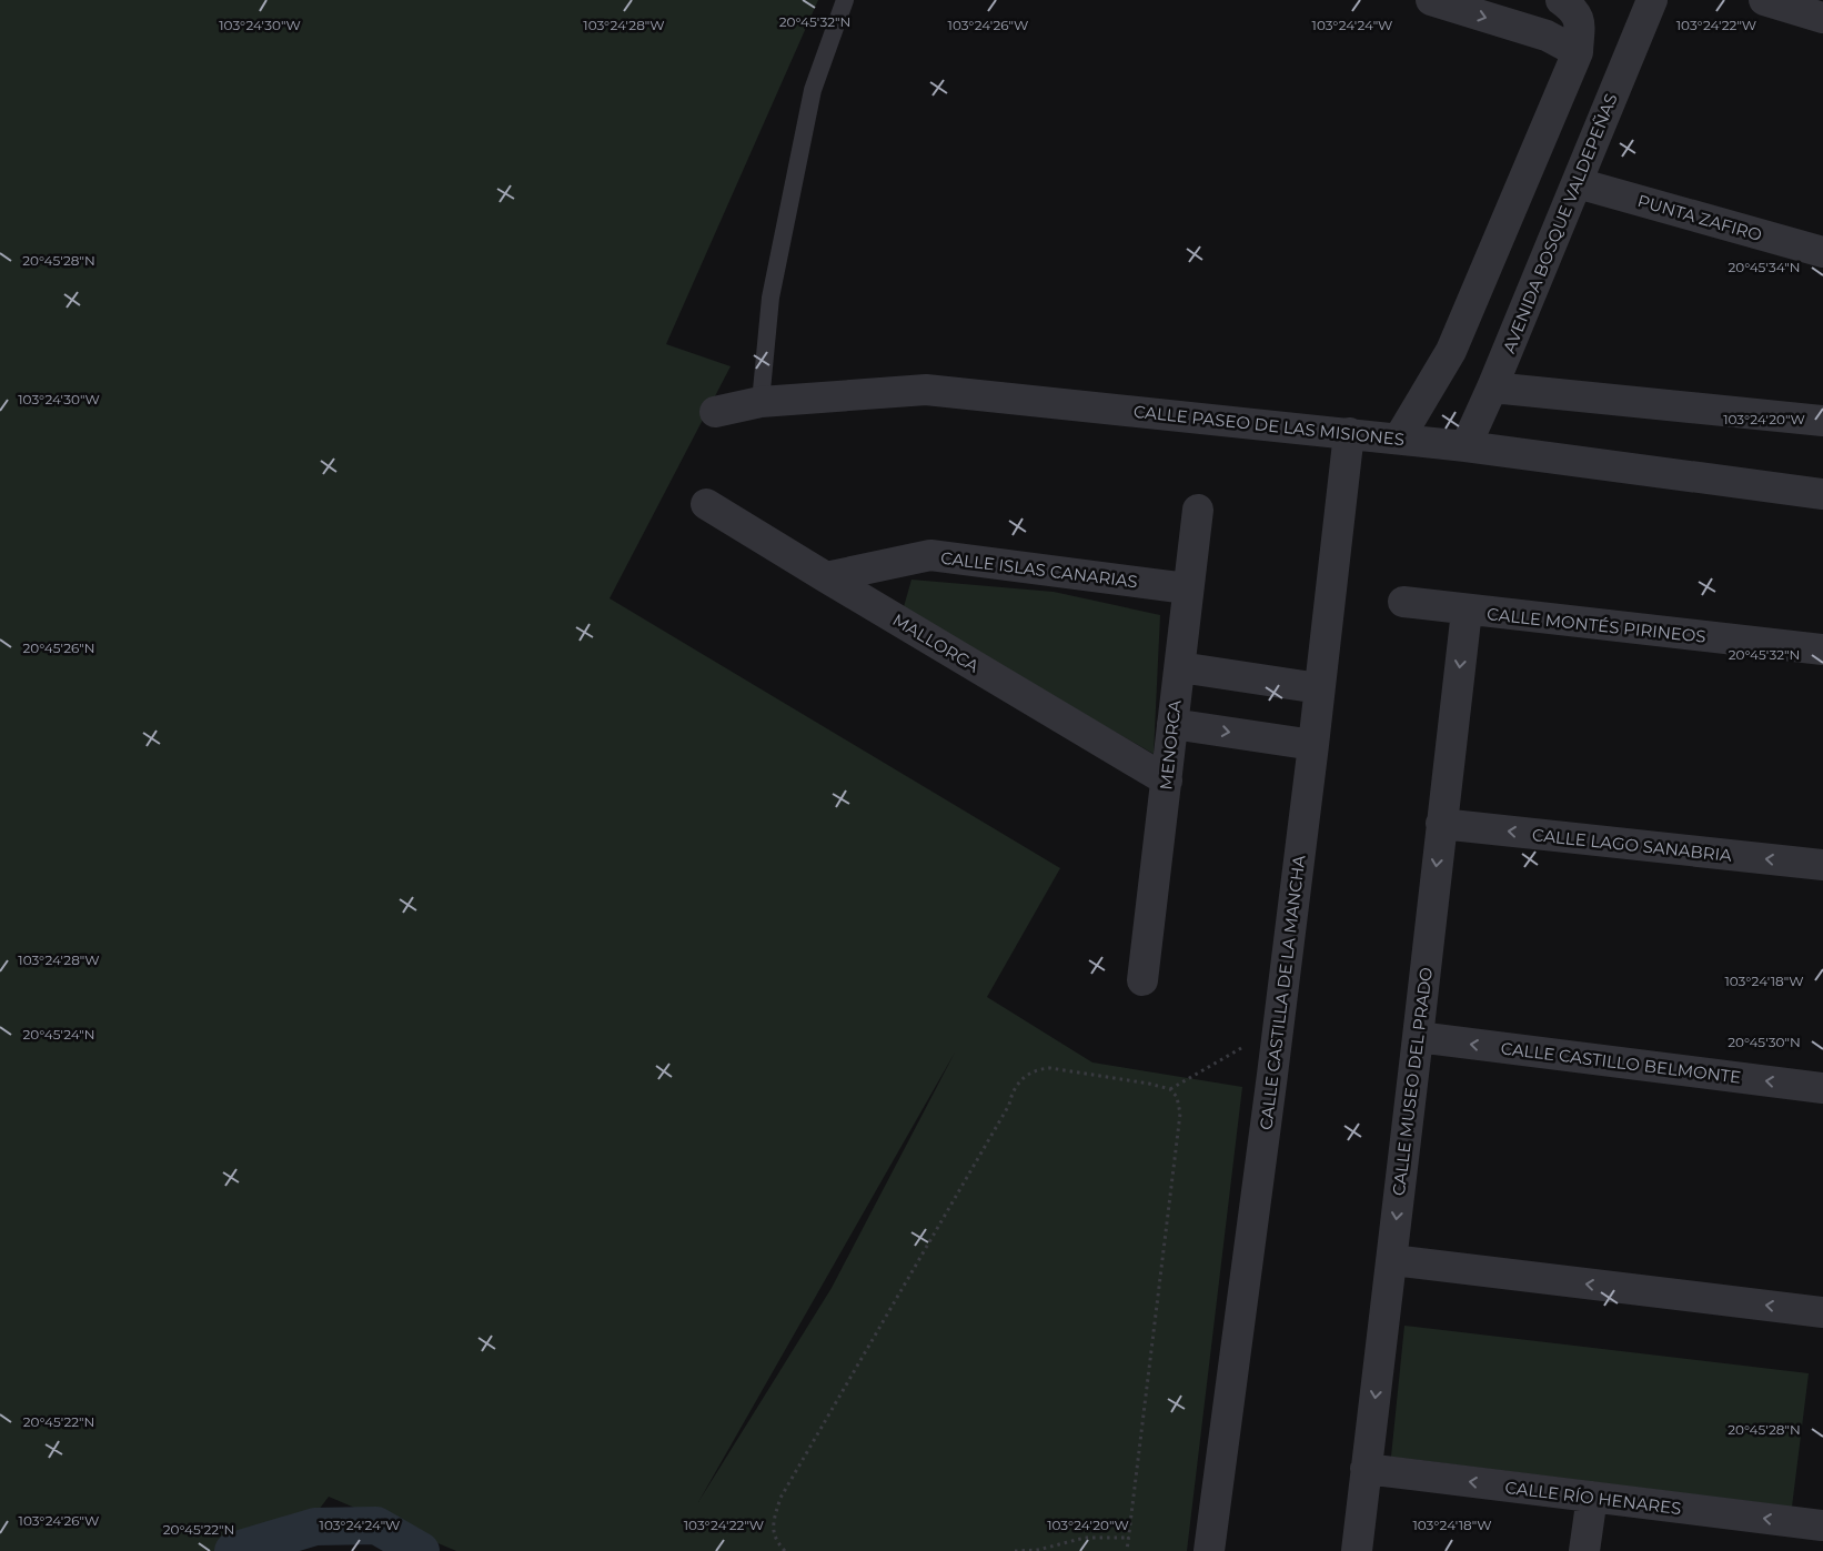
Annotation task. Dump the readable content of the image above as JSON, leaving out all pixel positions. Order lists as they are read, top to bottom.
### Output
{
  "streets": {
    "street": [
      "PUNTA ZAFIRO",
      "AVENIDA BOSQUE VALDEPEÑAS",
      "CALLE PASEO DE LAS MISIONES",
      "CALLE ISLAS CANARIAS",
      "CALLE MONTÉS PIRINEOS",
      "MALLORCA",
      "MENORCA",
      "CALLE LAGO SANABRIA",
      "CALLE CASTILLA DE LA MANCHA",
      "CALLE CASTILLO BELMONTE",
      "CALLE MUSEO DEL PRADO",
      "CALLE RÍO HENARES"
    ]
  },
  "crossings": [
    ["PUNTA ZAFIRO", "AVENIDA BOSQUE VALDEPEÑAS"],
    ["AVENIDA BOSQUE VALDEPEÑAS", "CALLE PASEO DE LAS MISIONES"],
    ["CALLE PASEO DE LAS MISIONES", "CALLE CASTILLA DE LA MANCHA"],
    ["CALLE ISLAS CANARIAS", "MALLORCA"],
    ["CALLE ISLAS CANARIAS", "MENORCA"],
    ["CALLE MONTÉS PIRINEOS", "CALLE MUSEO DEL PRADO"],
    ["MALLORCA", "MENORCA"],
    ["CALLE LAGO SANABRIA", "CALLE MUSEO DEL PRADO"],
    ["CALLE CASTILLO BELMONTE", "CALLE MUSEO DEL PRADO"],
    ["CALLE MUSEO DEL PRADO", "CALLE RÍO HENARES"]
  ],
  "one_way": ["CALLE LAGO SANABRIA", "CALLE MUSEO DEL PRADO"],
  "coordinates": [
    "20°45'32\"N",
    "103°24'28\"W",
    "103°24'24\"W",
    "103°24'22\"W",
    "103°24'30\"W",
    "103°24'26\"W",
    "20°45'28\"N",
    "20°45'34\"N",
    "103°24'20\"W",
    "20°45'26\"N",
    "103°24'18\"W",
    "20°45'24\"N",
    "20°45'30\"N",
    "20°45'22\"N"
  ]
}
